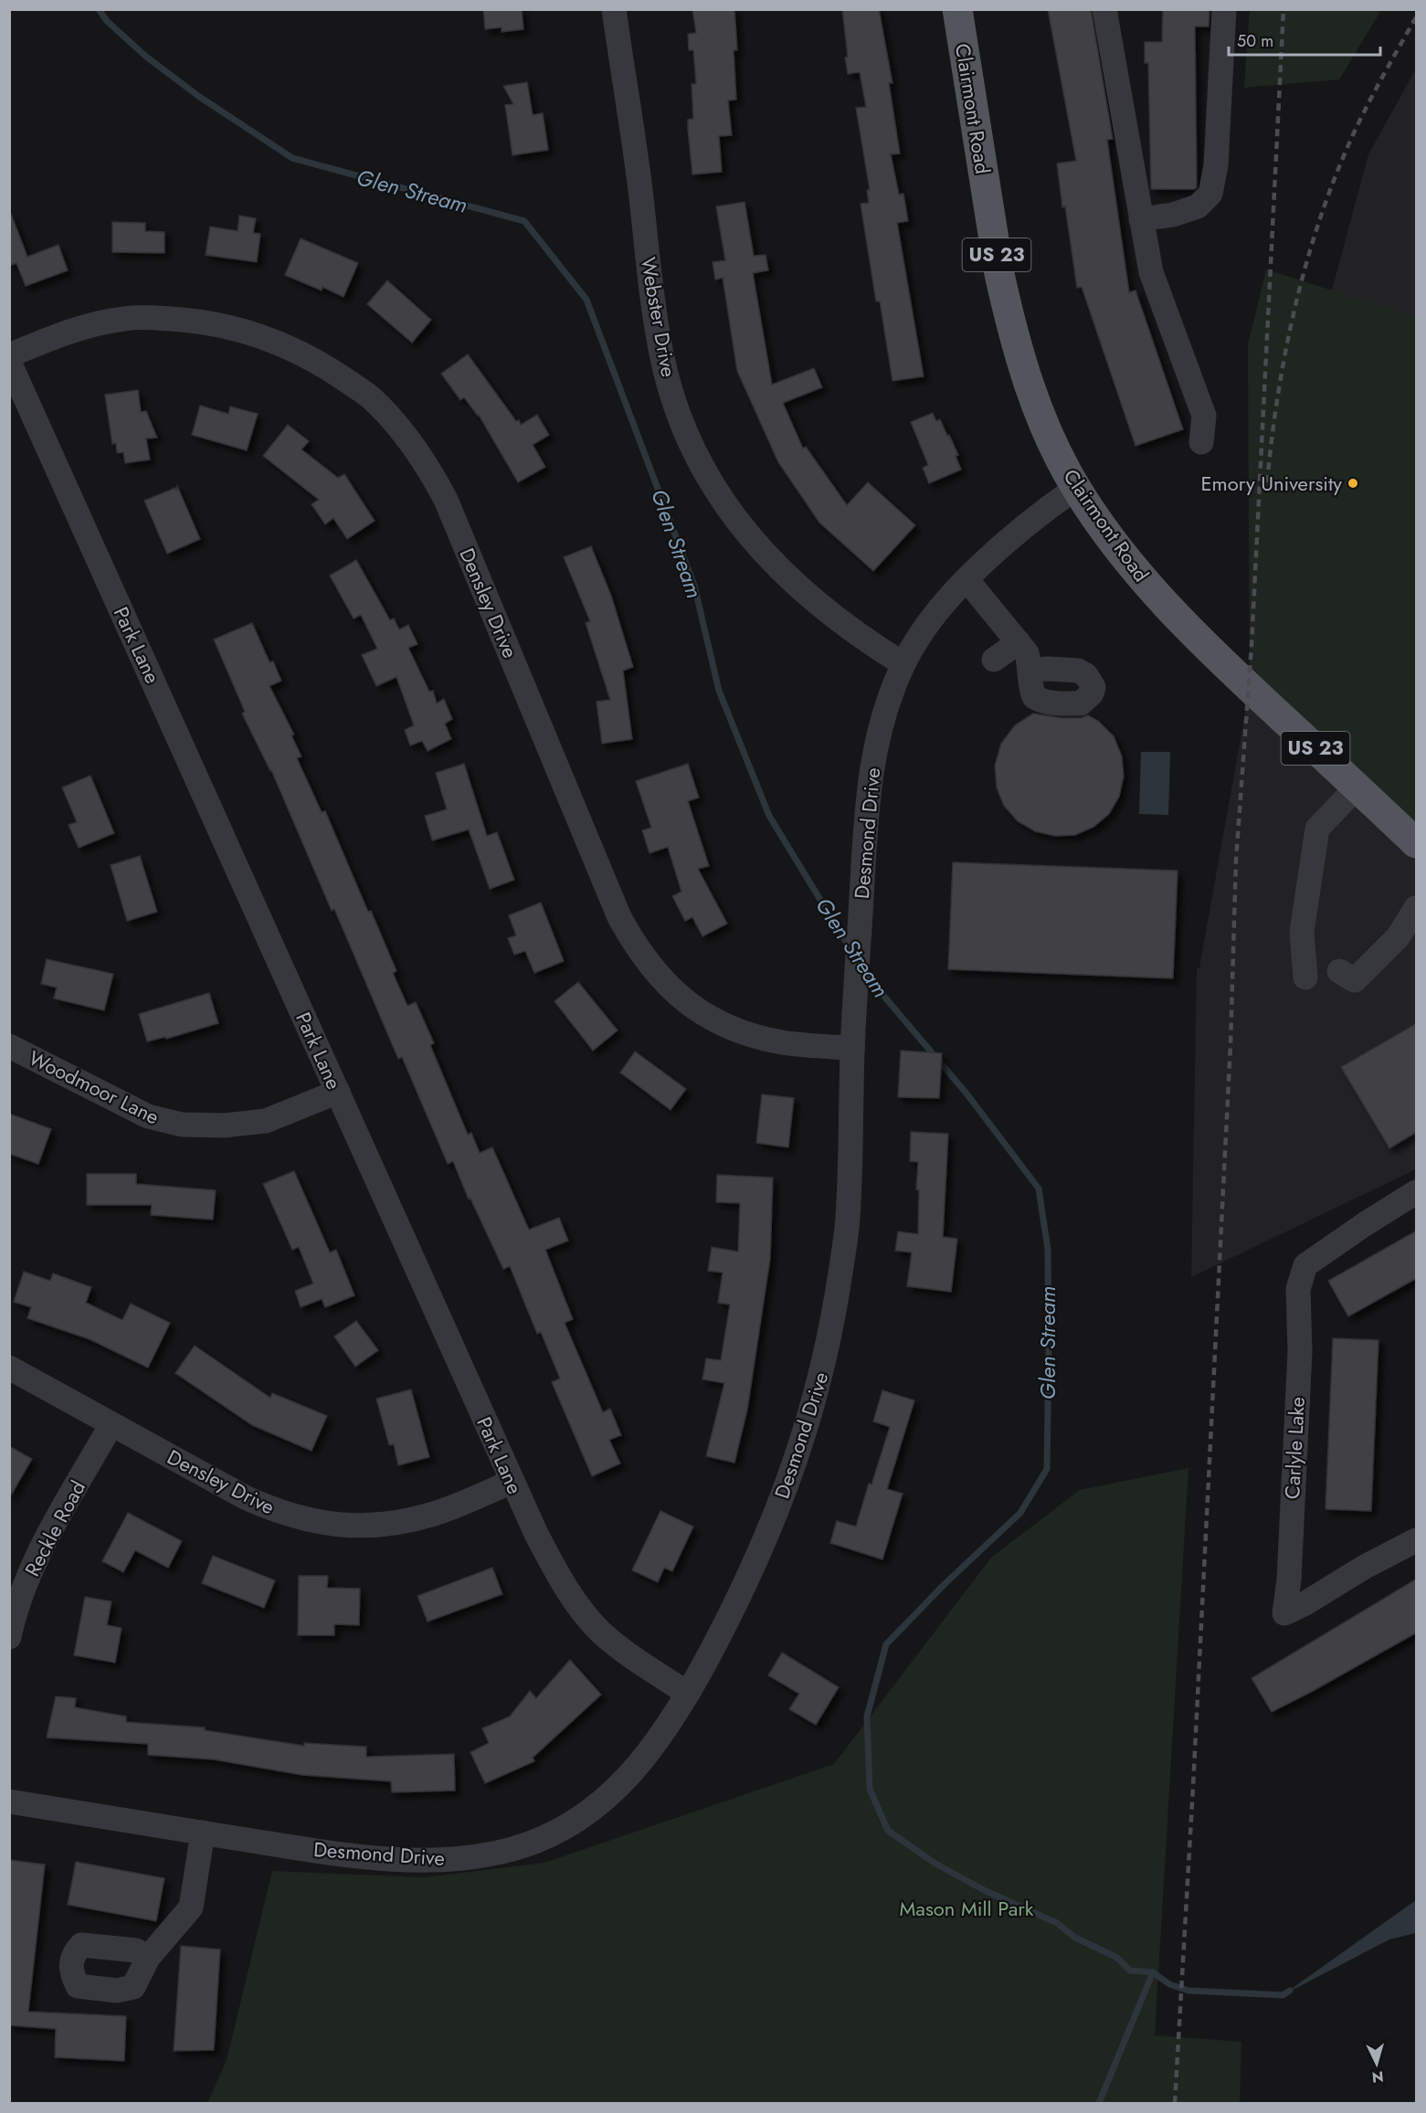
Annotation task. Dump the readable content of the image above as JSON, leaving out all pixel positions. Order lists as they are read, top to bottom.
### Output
{
  "streets": {
    "main road": ["Clairmont Road", "US 23"],
    "street": [
      "Webster Drive",
      "Densley Drive",
      "Park Lane",
      "Desmond Drive",
      "Woodmoor Lane",
      "Carlyle Lake",
      "Reckle Road"
    ]
  },
  "crossings": [
    ["Clairmont Road", "Desmond Drive"],
    ["Webster Drive", "Desmond Drive"],
    ["Densley Drive", "Park Lane"],
    ["Densley Drive", "Desmond Drive"],
    ["Densley Drive", "Reckle Road"],
    ["Park Lane", "Desmond Drive"],
    ["Park Lane", "Woodmoor Lane"]
  ],
  "water": ["Glen Stream"],
  "parks": ["Mason Mill Park"],
  "places": ["Emory University"],
  "scale_bar": "50 m",
  "north": "bottom"
}
